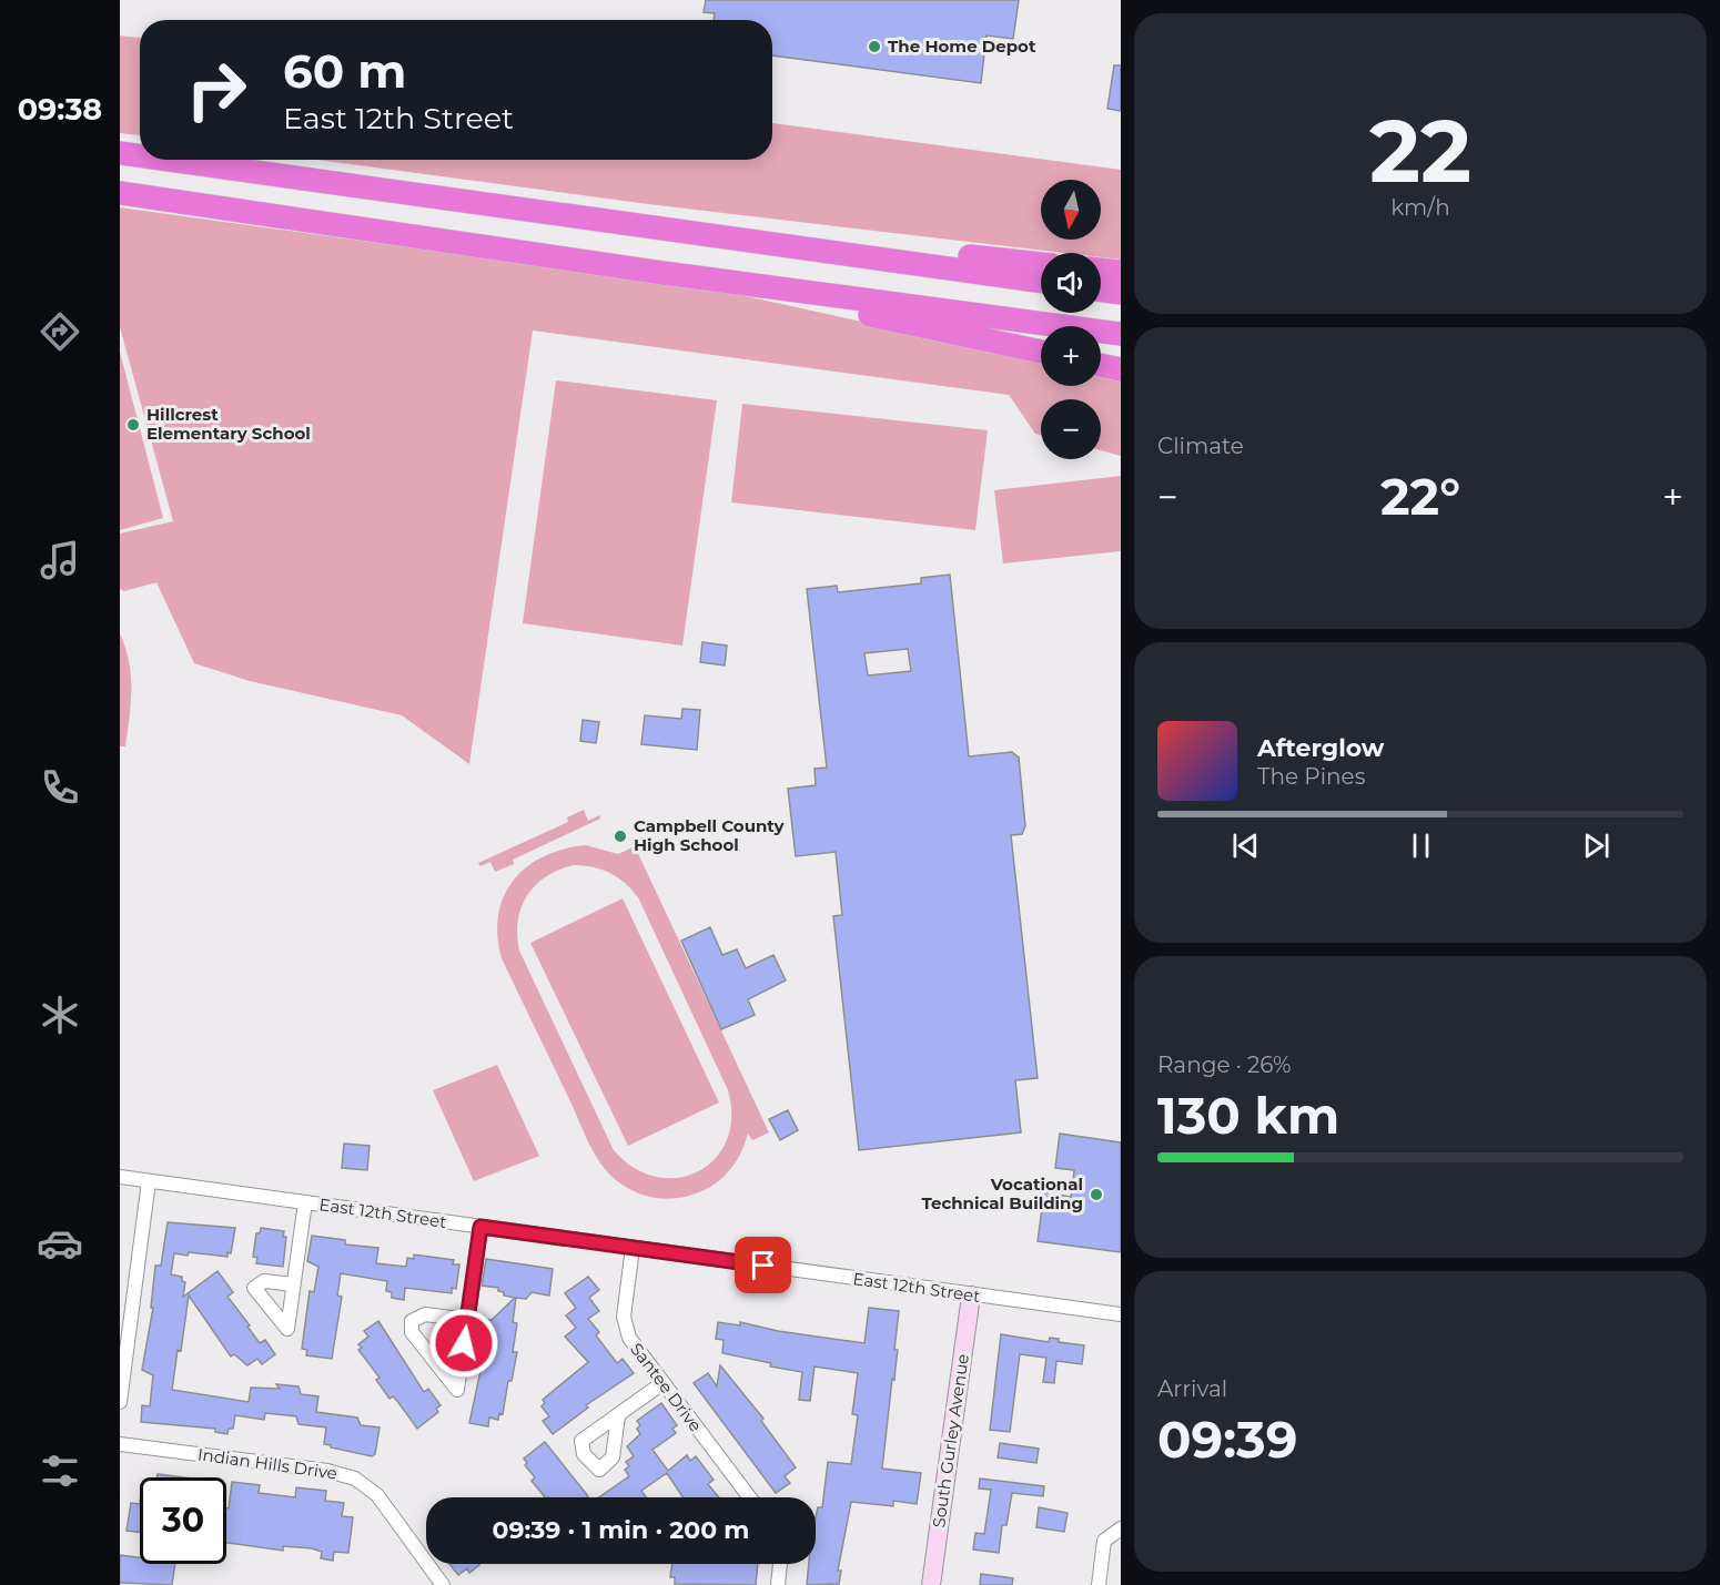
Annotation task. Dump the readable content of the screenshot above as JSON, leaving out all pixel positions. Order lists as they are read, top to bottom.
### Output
{
  "streets": {
    "street": [
      "East 12th Street",
      "Santee Drive",
      "South Gurley Avenue",
      "Indian Hills Drive"
    ]
  },
  "crossings": [
    ["East 12th Street", "Santee Drive"],
    ["East 12th Street", "South Gurley Avenue"]
  ],
  "places": [
    "The Home Depot",
    "Hillcrest Elementary School",
    "Campbell County High School",
    "Vocational Technical Building"
  ],
  "north": "bottom",
  "page": {
    "tabs": "09:38",
    "tile": [
      ["22", "km/h"],
      "Climate",
      ["Range · 26%", "130 km"],
      ["Arrival", "09:39"]
    ],
    "turn": ["60 m", "East 12th Street"],
    "map_buttons": ["+", "−"],
    "heat": ["−", "22°", "+"],
    "song": ["Afterglow", "The Pines"],
    "limit": "30",
    "trip": "09:39 · 1 min · 200 m"
  }
}
